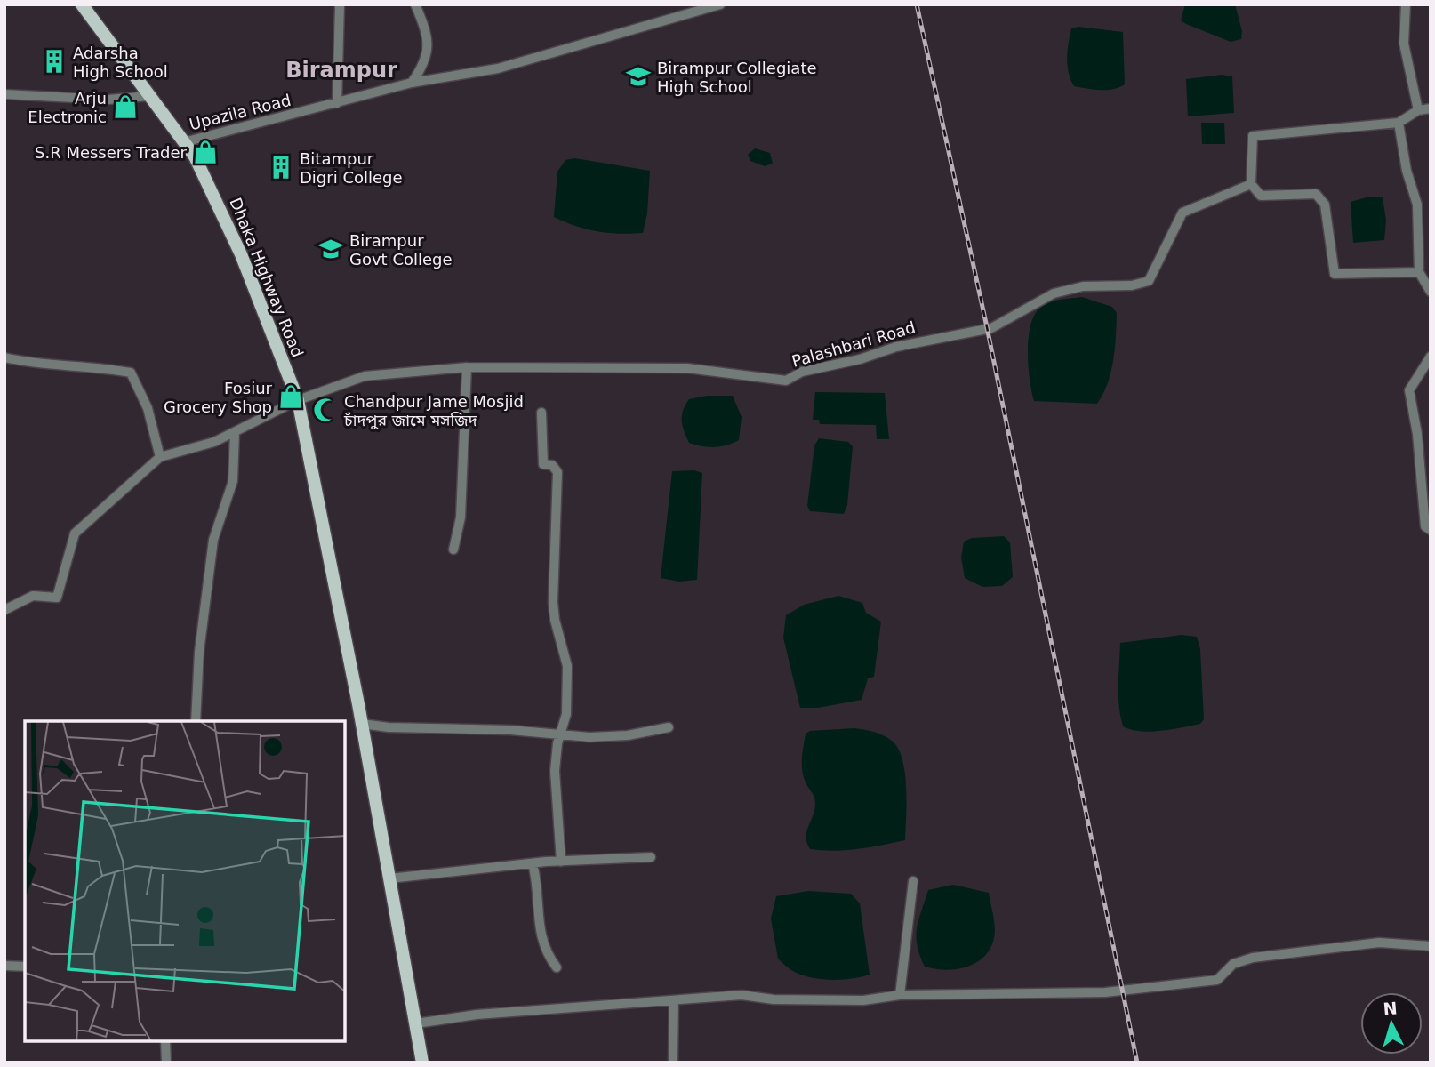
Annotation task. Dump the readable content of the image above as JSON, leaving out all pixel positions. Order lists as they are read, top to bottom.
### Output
{
  "streets": {
    "main road": ["Dhaka Highway Road"],
    "street": ["Upazila Road", "Palashbari Road"]
  },
  "crossings": [
    ["Upazila Road", "Dhaka Highway Road"],
    ["Dhaka Highway Road", "Palashbari Road"]
  ],
  "districts": ["Birampur"],
  "places": {
    "building": ["Adarsha High School", "Bitampur Digri College"],
    "school or university": ["Birampur Collegiate High School", "Birampur Govt College"],
    "shop": ["Arju Electronic", "S.R Messers Trader", "Fosiur Grocery Shop"],
    "mosque": ["Chandpur Jame Mosjid চাঁদপুর জামে মসজিদ"]
  },
  "north": "top"
}
